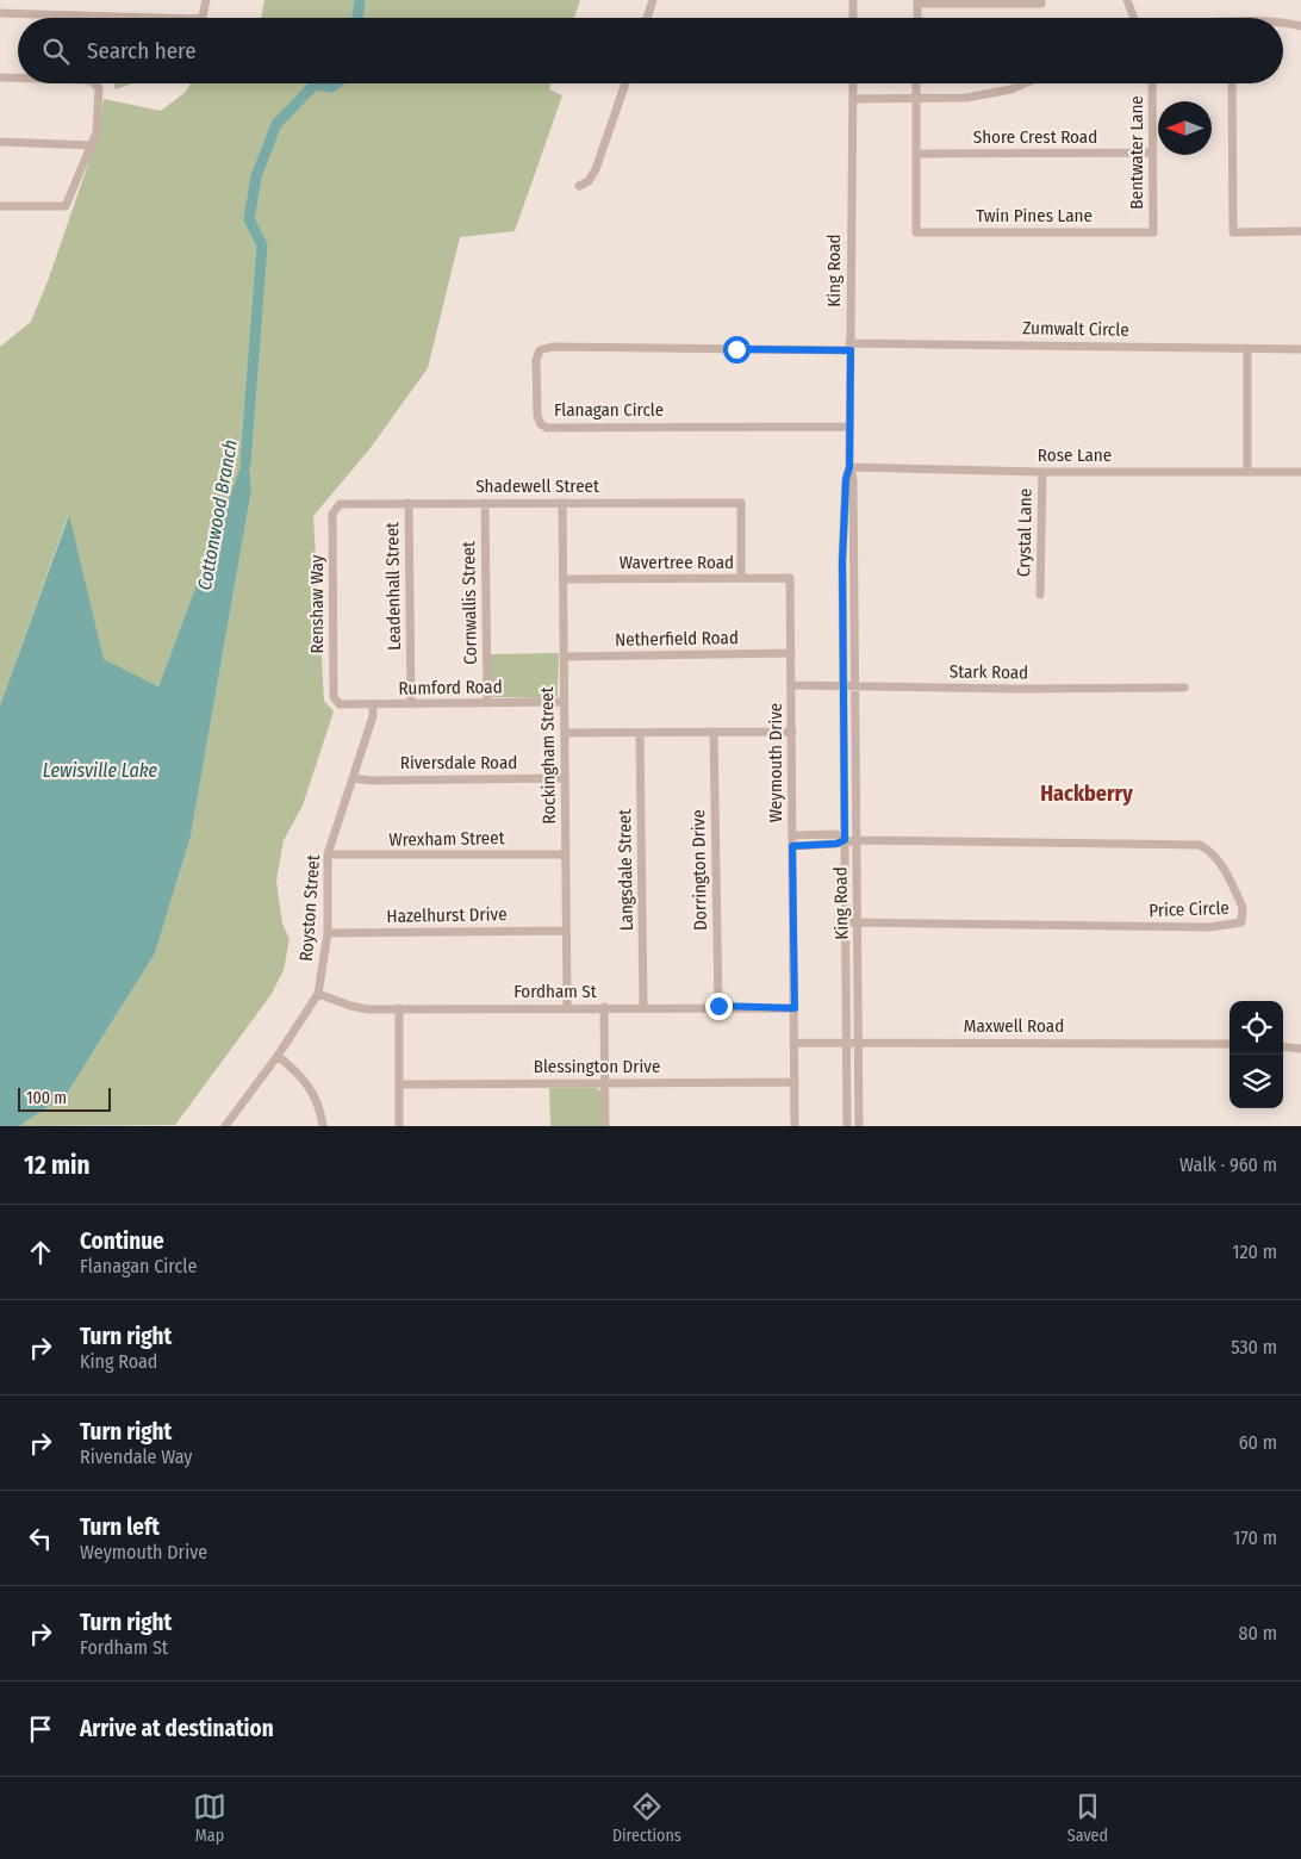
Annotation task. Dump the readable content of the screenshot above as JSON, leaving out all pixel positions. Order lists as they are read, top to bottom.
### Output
{
  "streets": {
    "street": [
      "Shore Crest Road",
      "Bentwater Lane",
      "Twin Pines Lane",
      "King Road",
      "Zumwalt Circle",
      "Flanagan Circle",
      "Rose Lane",
      "Shadewell Street",
      "Crystal Lane",
      "Wavertree Road",
      "Leadenhall Street",
      "Cornwallis Street",
      "Renshaw Way",
      "Netherfield Road",
      "Stark Road",
      "Rumford Road",
      "Rockingham Street",
      "Riversdale Road",
      "Weymouth Drive",
      "Wrexham Street",
      "Langsdale Street",
      "Dorrington Drive",
      "Royston Street",
      "Price Circle",
      "Hazelhurst Drive",
      "Fordham St",
      "Maxwell Road",
      "Blessington Drive"
    ]
  },
  "crossings": [
    ["Shore Crest Road", "Bentwater Lane"],
    ["Shore Crest Road", "Twin Pines Lane"],
    ["Bentwater Lane", "Twin Pines Lane"],
    ["King Road", "Zumwalt Circle"],
    ["King Road", "Flanagan Circle"],
    ["King Road", "Rose Lane"],
    ["King Road", "Stark Road"],
    ["King Road", "Price Circle"],
    ["King Road", "Maxwell Road"],
    ["Zumwalt Circle", "Flanagan Circle"],
    ["Rose Lane", "Crystal Lane"],
    ["Shadewell Street", "Wavertree Road"],
    ["Shadewell Street", "Leadenhall Street"],
    ["Shadewell Street", "Cornwallis Street"],
    ["Shadewell Street", "Renshaw Way"],
    ["Shadewell Street", "Rockingham Street"],
    ["Wavertree Road", "Rockingham Street"],
    ["Wavertree Road", "Weymouth Drive"],
    ["Leadenhall Street", "Rumford Road"],
    ["Cornwallis Street", "Rumford Road"],
    ["Renshaw Way", "Rumford Road"],
    ["Netherfield Road", "Rockingham Street"],
    ["Netherfield Road", "Weymouth Drive"],
    ["Stark Road", "Weymouth Drive"],
    ["Rumford Road", "Rockingham Street"],
    ["Rumford Road", "Royston Street"],
    ["Rockingham Street", "Riversdale Road"],
    ["Rockingham Street", "Wrexham Street"],
    ["Rockingham Street", "Hazelhurst Drive"],
    ["Rockingham Street", "Fordham St"],
    ["Riversdale Road", "Royston Street"],
    ["Weymouth Drive", "Fordham St"],
    ["Weymouth Drive", "Maxwell Road"],
    ["Weymouth Drive", "Blessington Drive"],
    ["Wrexham Street", "Royston Street"],
    ["Langsdale Street", "Fordham St"],
    ["Dorrington Drive", "Fordham St"],
    ["Royston Street", "Hazelhurst Drive"],
    ["Royston Street", "Fordham St"]
  ],
  "districts": ["Hackberry"],
  "water": ["Cottonwood Branch", "Lewisville Lake"],
  "scale_bar": "100 m",
  "north": "left",
  "page": {
    "search": "Search here",
    "scale": "100 m",
    "heading": ["12 min", "Walk · 960 m"],
    "list": [
      ["Continue", "Flanagan Circle", "120 m"],
      ["Turn right", "King Road", "530 m"],
      ["Turn right", "Rivendale Way", "60 m"],
      ["Turn left", "Weymouth Drive", "170 m"],
      ["Turn right", "Fordham St", "80 m"],
      "Arrive at destination"
    ],
    "nav": ["Map", "Directions", "Saved"]
  }
}
